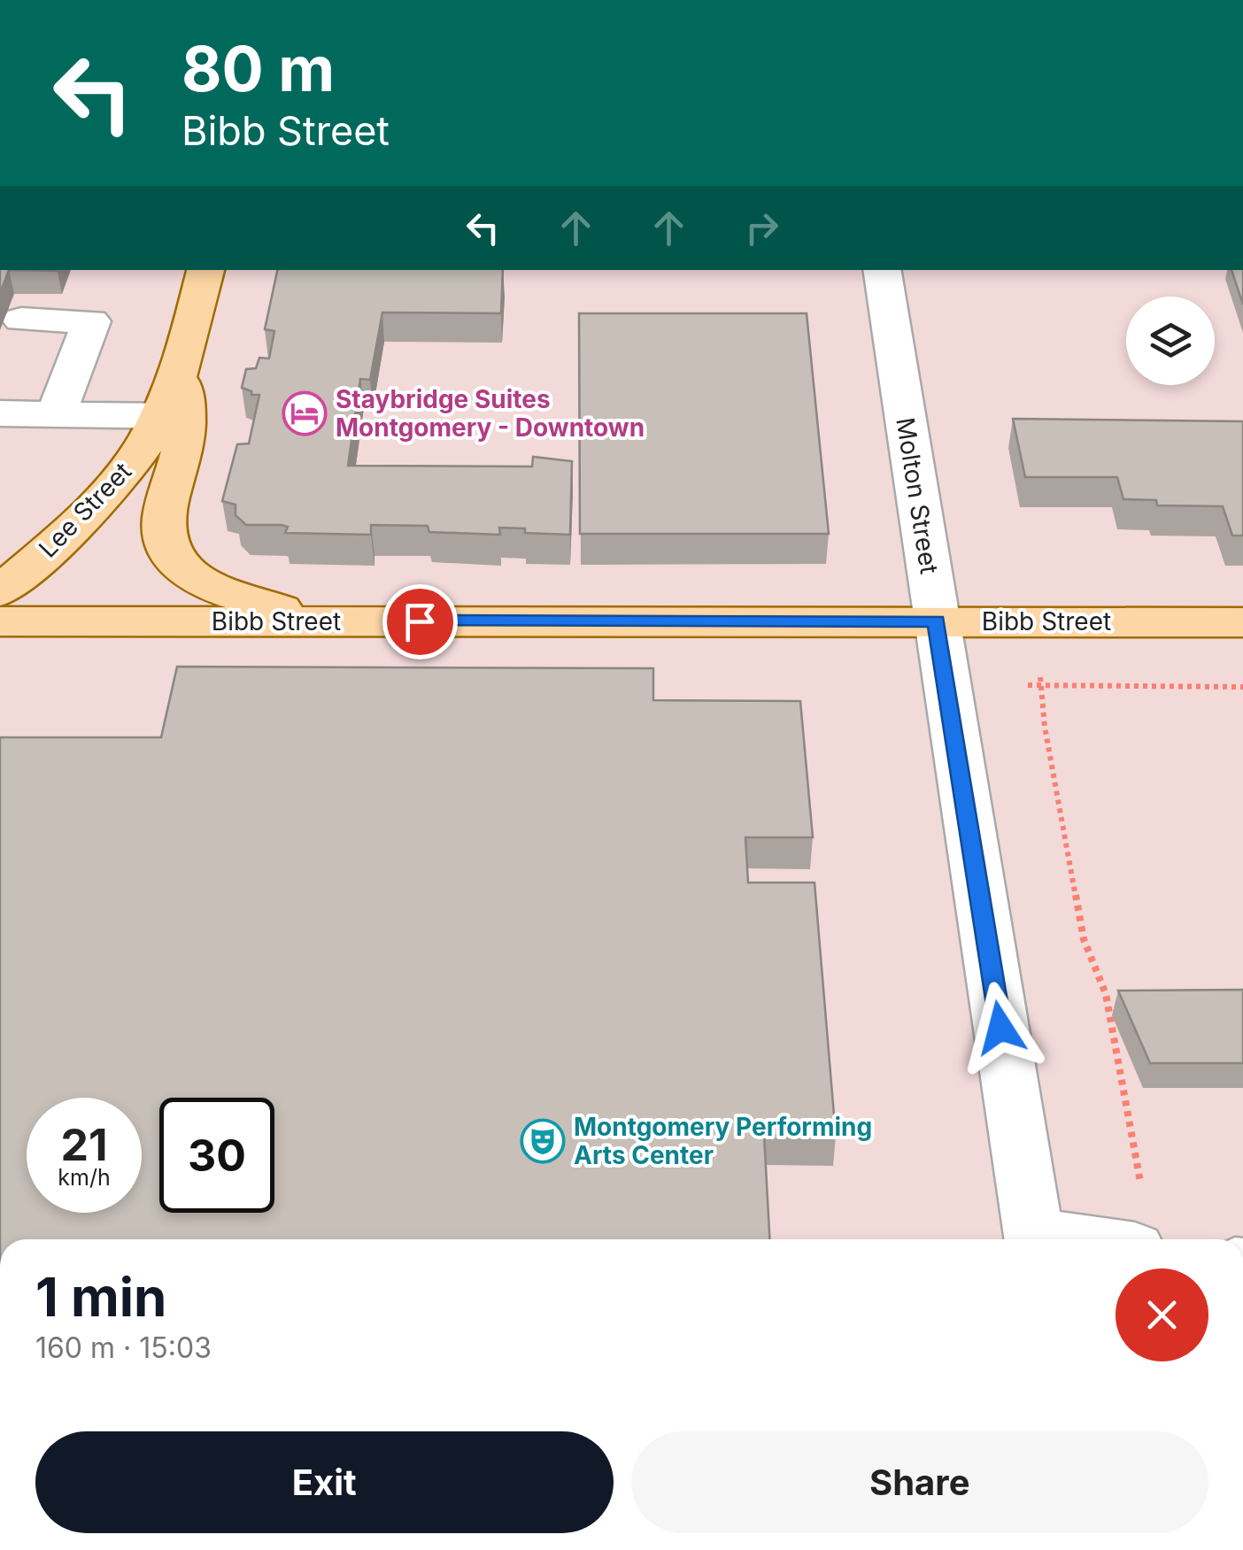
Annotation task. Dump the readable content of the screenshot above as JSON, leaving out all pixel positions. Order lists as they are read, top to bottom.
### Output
{
  "streets": {
    "main road": ["Lee Street", "Bibb Street"],
    "street": ["Molton Street"]
  },
  "crossings": [
    ["Molton Street", "Bibb Street"]
  ],
  "places": {
    "hotel": ["Staybridge Suites Montgomery - Downtown"],
    "theatre": ["Montgomery Performing Arts Center"]
  },
  "page": {
    "turn": ["80 m", "Bibb Street"],
    "speed": "21 km/h",
    "limit": "30",
    "heading": ["1 min", "160 m · 15:03"],
    "buttons": ["Exit", "Share"]
  }
}
